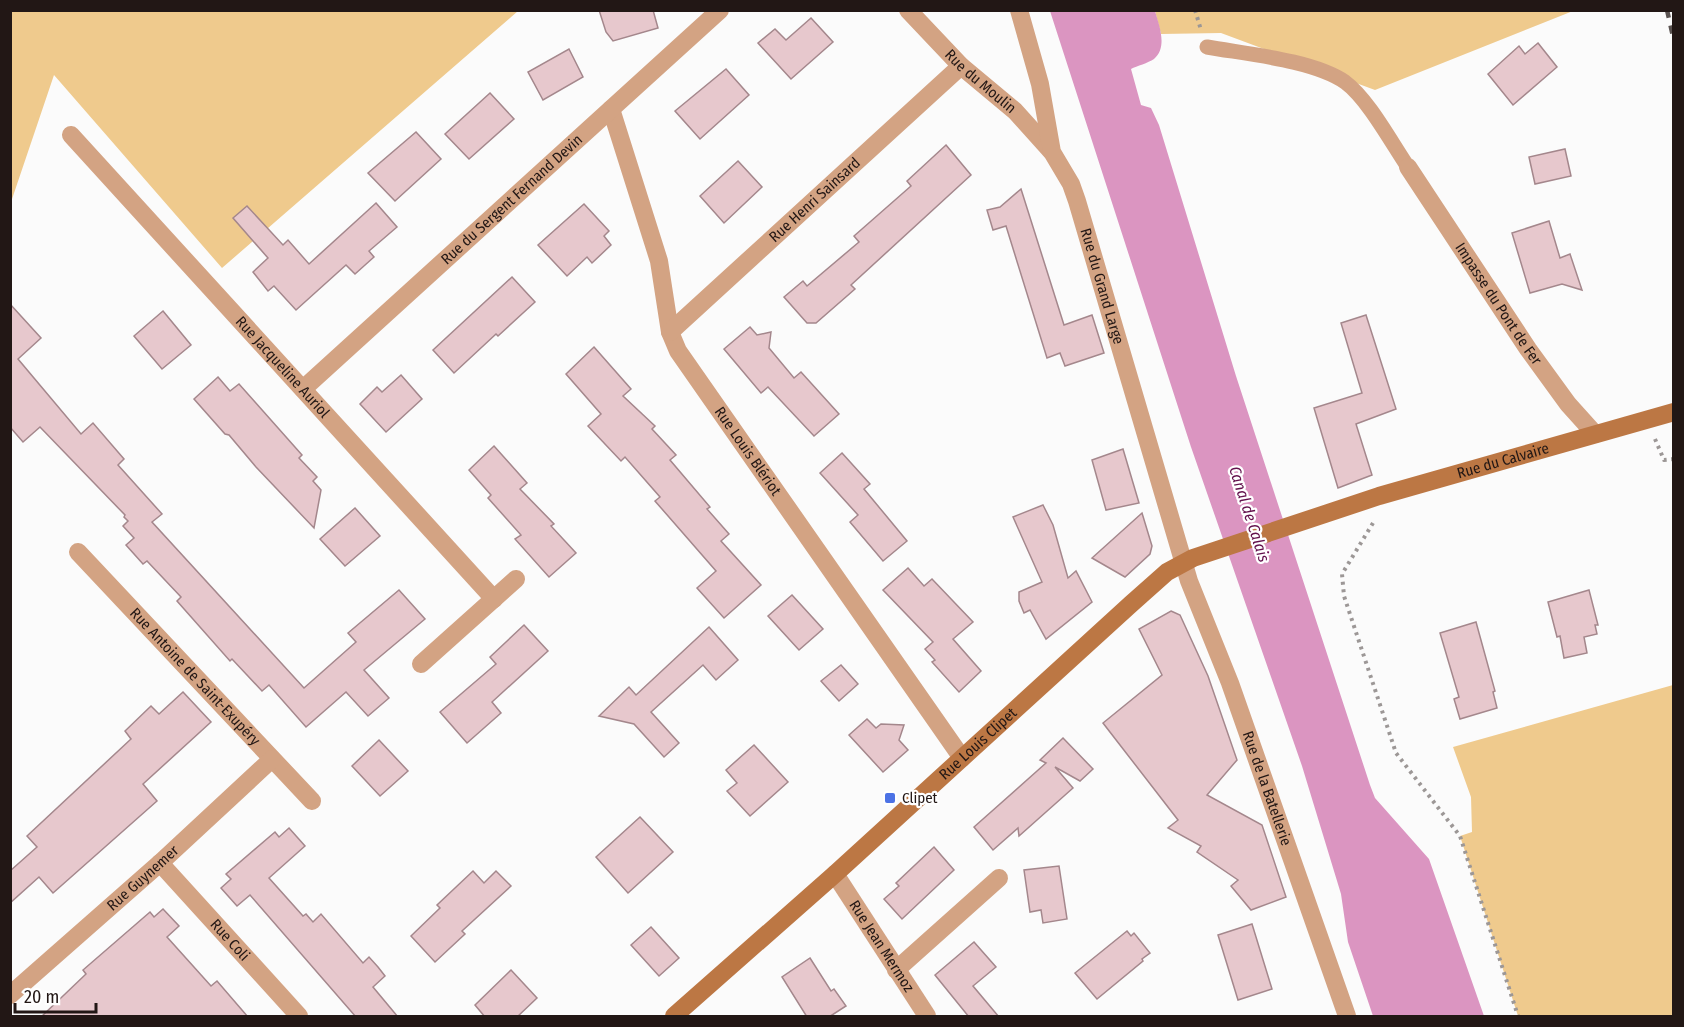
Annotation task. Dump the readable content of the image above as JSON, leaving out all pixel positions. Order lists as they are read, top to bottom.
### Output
{
  "streets": {
    "street": [
      "Rue du Moulin",
      "Rue du Sergent Fernand Devin",
      "Rue Henri Sainsard",
      "Rue du Grand Large",
      "Impasse du Pont de Fer",
      "Rue Jacqueline Auriol",
      "Rue Louis Blériot",
      "Rue du Calvaire",
      "Rue Antoine de Saint-Exupéry",
      "Rue Louis Clipet",
      "Rue de la Batellerie",
      "Rue Guynemer",
      "Rue Coli",
      "Rue Jean Mermoz"
    ]
  },
  "crossings": [
    ["Rue du Moulin", "Rue Henri Sainsard"],
    ["Rue du Moulin", "Rue du Grand Large"],
    ["Rue du Sergent Fernand Devin", "Rue Jacqueline Auriol"],
    ["Rue du Sergent Fernand Devin", "Rue Louis Blériot"],
    ["Rue Henri Sainsard", "Rue Louis Blériot"],
    ["Rue du Grand Large", "Rue Louis Clipet"],
    ["Rue du Grand Large", "Rue de la Batellerie"],
    ["Impasse du Pont de Fer", "Rue du Calvaire"],
    ["Rue Louis Blériot", "Rue Louis Clipet"],
    ["Rue du Calvaire", "Rue Louis Clipet"],
    ["Rue Antoine de Saint-Exupéry", "Rue Guynemer"],
    ["Rue Louis Clipet", "Rue de la Batellerie"],
    ["Rue Louis Clipet", "Rue Jean Mermoz"],
    ["Rue Guynemer", "Rue Coli"]
  ],
  "water": ["Canal de Calais"],
  "places": {
    "transit": ["Clipet"]
  },
  "scale_bar": "20 m"
}
